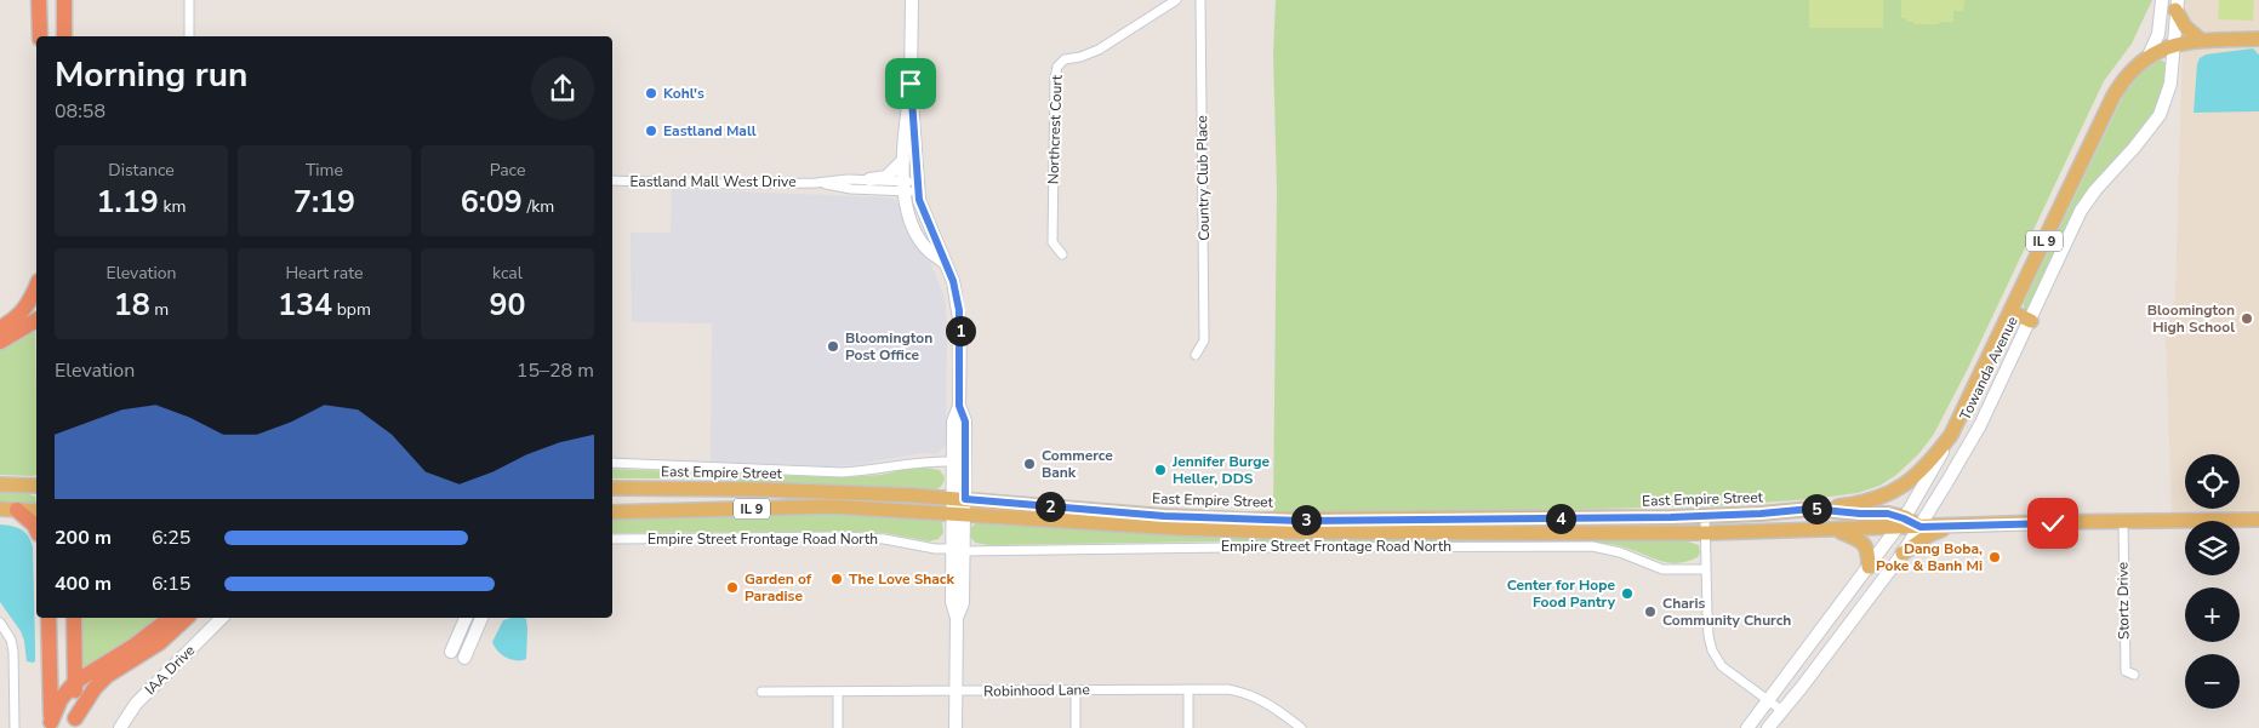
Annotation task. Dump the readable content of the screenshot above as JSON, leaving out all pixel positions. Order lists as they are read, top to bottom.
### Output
{
  "streets": {
    "main road": [
      "IL 9",
      "Towanda Avenue",
      "East Empire Street",
      "IAA Drive"
    ],
    "street": [
      "Northcrest Court",
      "Country Club Place",
      "Eastland Mall West Drive",
      "Empire Street Frontage Road North",
      "Stortz Drive",
      "Robinhood Lane"
    ]
  },
  "crossings": [
    ["IL 9", "Towanda Avenue"],
    ["IL 9", "East Empire Street"],
    ["Towanda Avenue", "East Empire Street"],
    ["East Empire Street", "Stortz Drive"]
  ],
  "places": [
    "Kohl's",
    "Eastland Mall",
    "Bloomington High School",
    "Bloomington Post Office",
    "Commerce Bank",
    "Jennifer Burge Heller, DDS",
    "Dang Boba, Poke & Banh Mi",
    "The Love Shack",
    "Garden of Paradise",
    "Center for Hope Food Pantry",
    "Charis Community Church"
  ],
  "page": {
    "heading": ["Morning run", "08:58"],
    "stats": [
      ["Distance", "1.19 km"],
      ["Time", "7:19"],
      ["Pace", "6:09 /km"],
      ["Elevation", "18 m"],
      ["Heart rate", "134 bpm"],
      ["kcal", "90"]
    ],
    "pins": [
      "1",
      "2",
      "5",
      "4",
      "3"
    ],
    "chart": ["Elevation", "15–28 m"],
    "map_buttons": ["+", "−"],
    "list": [
      {
        "name": "200 m",
        "note": "6:25"
      },
      {
        "name": "400 m",
        "note": "6:15"
      }
    ]
  }
}
